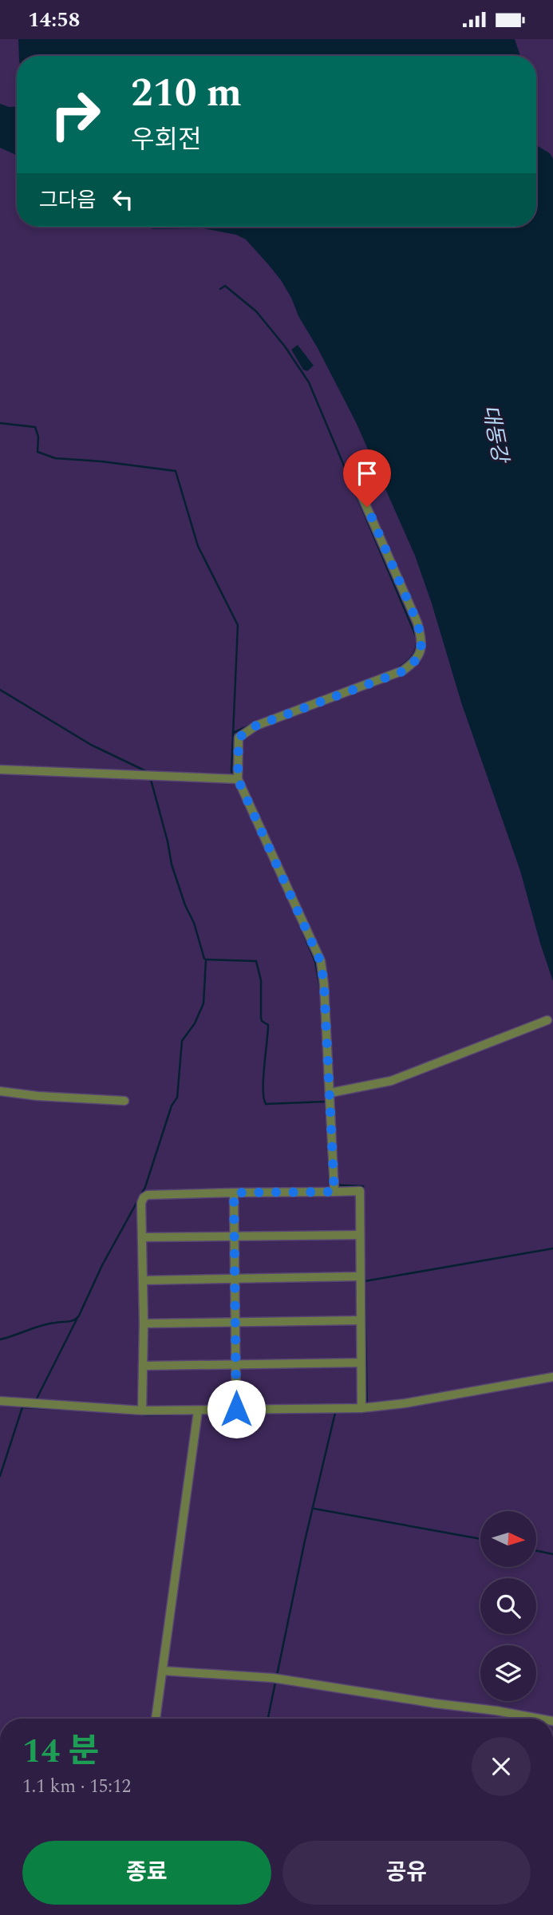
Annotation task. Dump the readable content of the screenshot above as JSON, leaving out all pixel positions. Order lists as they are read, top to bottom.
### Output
{
  "water": ["대동강"],
  "north": "right",
  "page": {
    "status": "14:58",
    "turn": ["210 m", "우회전"],
    "then": "그다음",
    "heading": ["14 분", "1.1 km · 15:12"],
    "buttons": ["종료", "공유"]
  }
}
